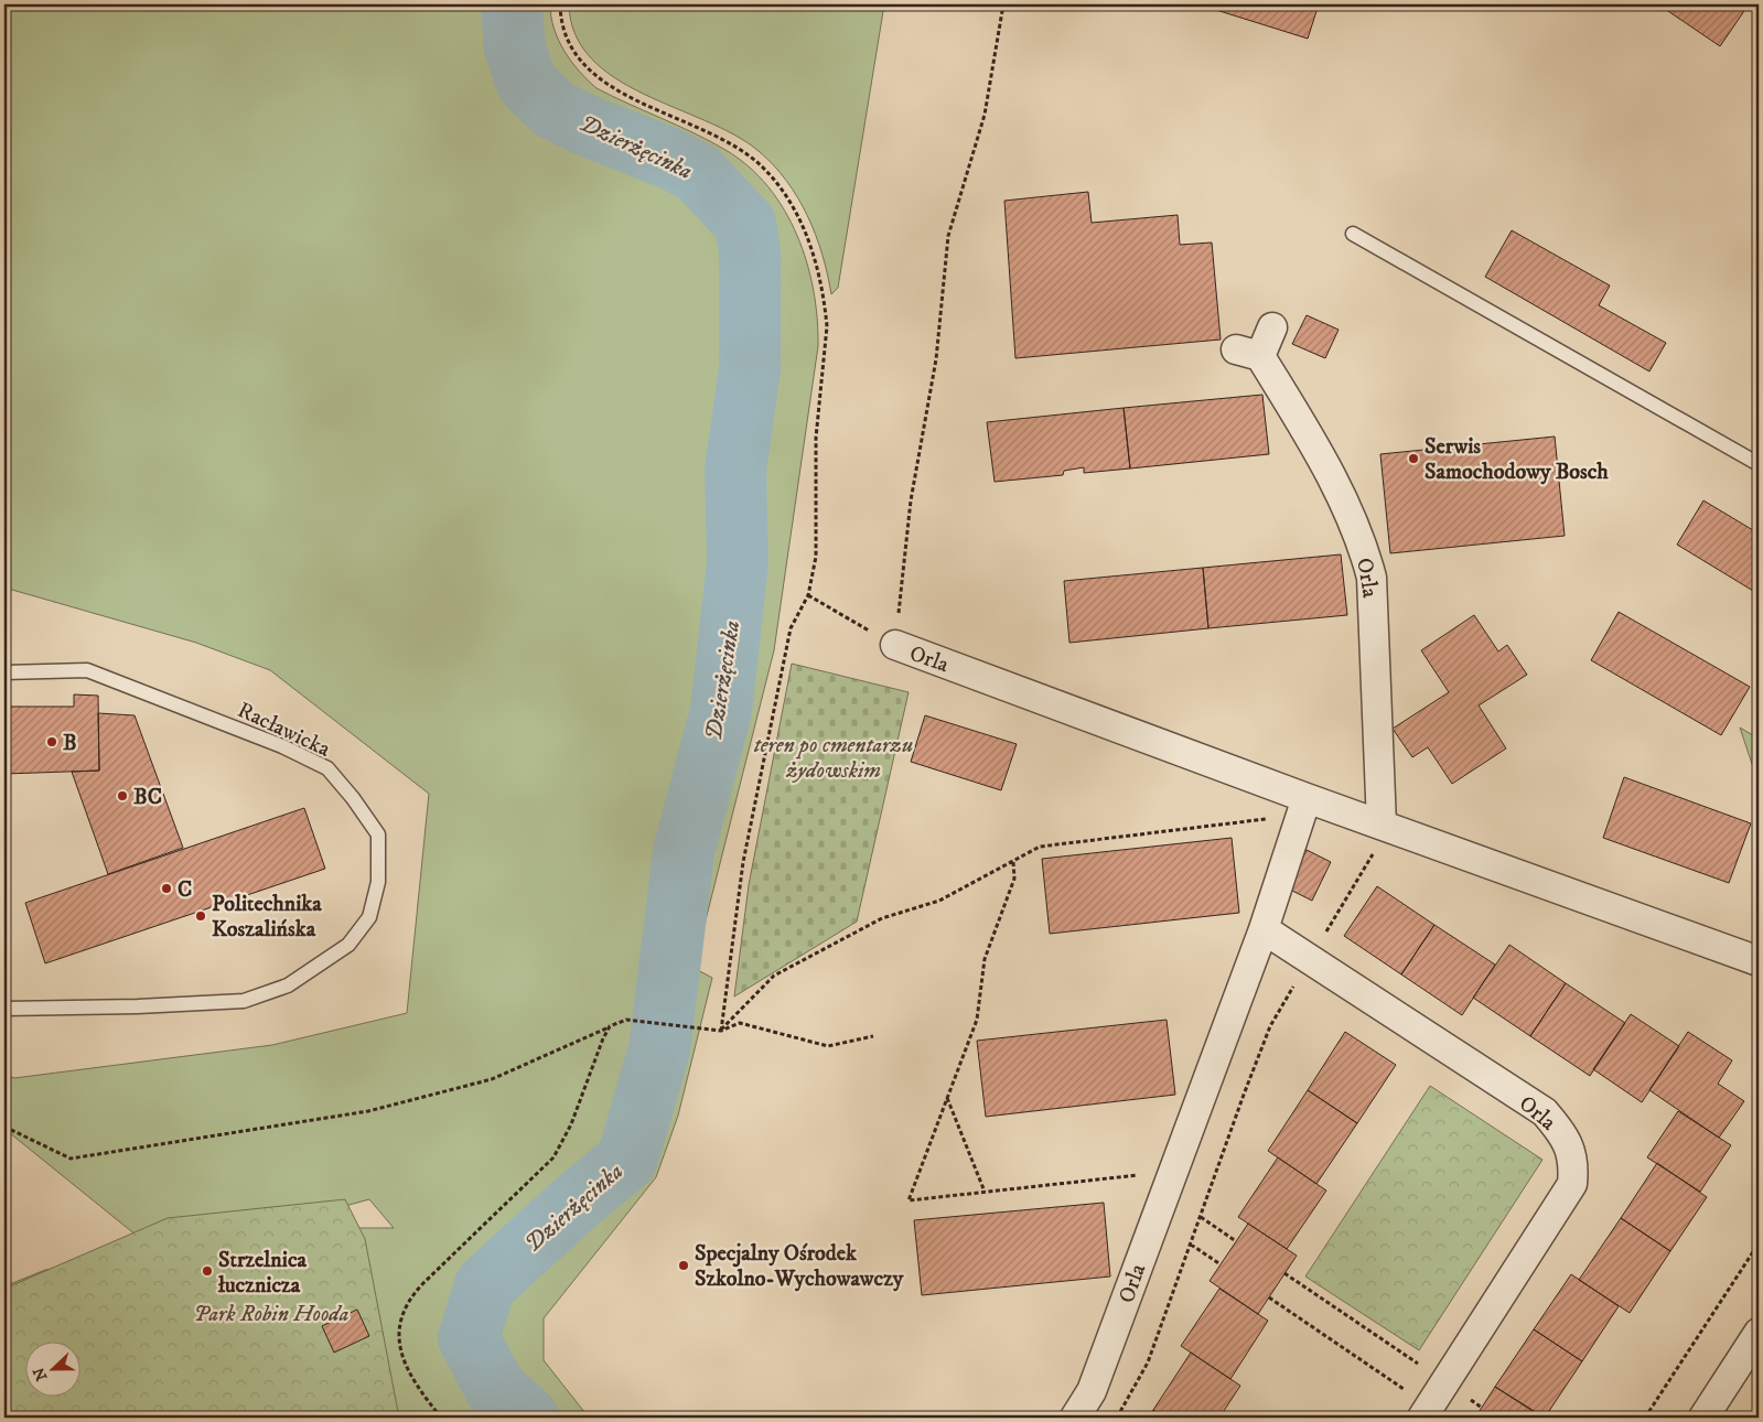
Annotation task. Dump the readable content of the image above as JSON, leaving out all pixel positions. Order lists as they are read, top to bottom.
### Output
{
  "streets": {
    "street": ["Orla"],
    "lane": ["Racławicka"]
  },
  "water": ["Dzierżęcinka"],
  "parks": ["teren po cmentarzu żydowskim", "Park Robin Hooda"],
  "places": [
    "Serwis Samochodowy Bosch",
    "B",
    "BC",
    "C",
    "Politechnika Koszalińska",
    "Specjalny Ośrodek Szkolno-Wychowawczy",
    "Strzelnica łucznicza"
  ],
  "north": "left"
}
